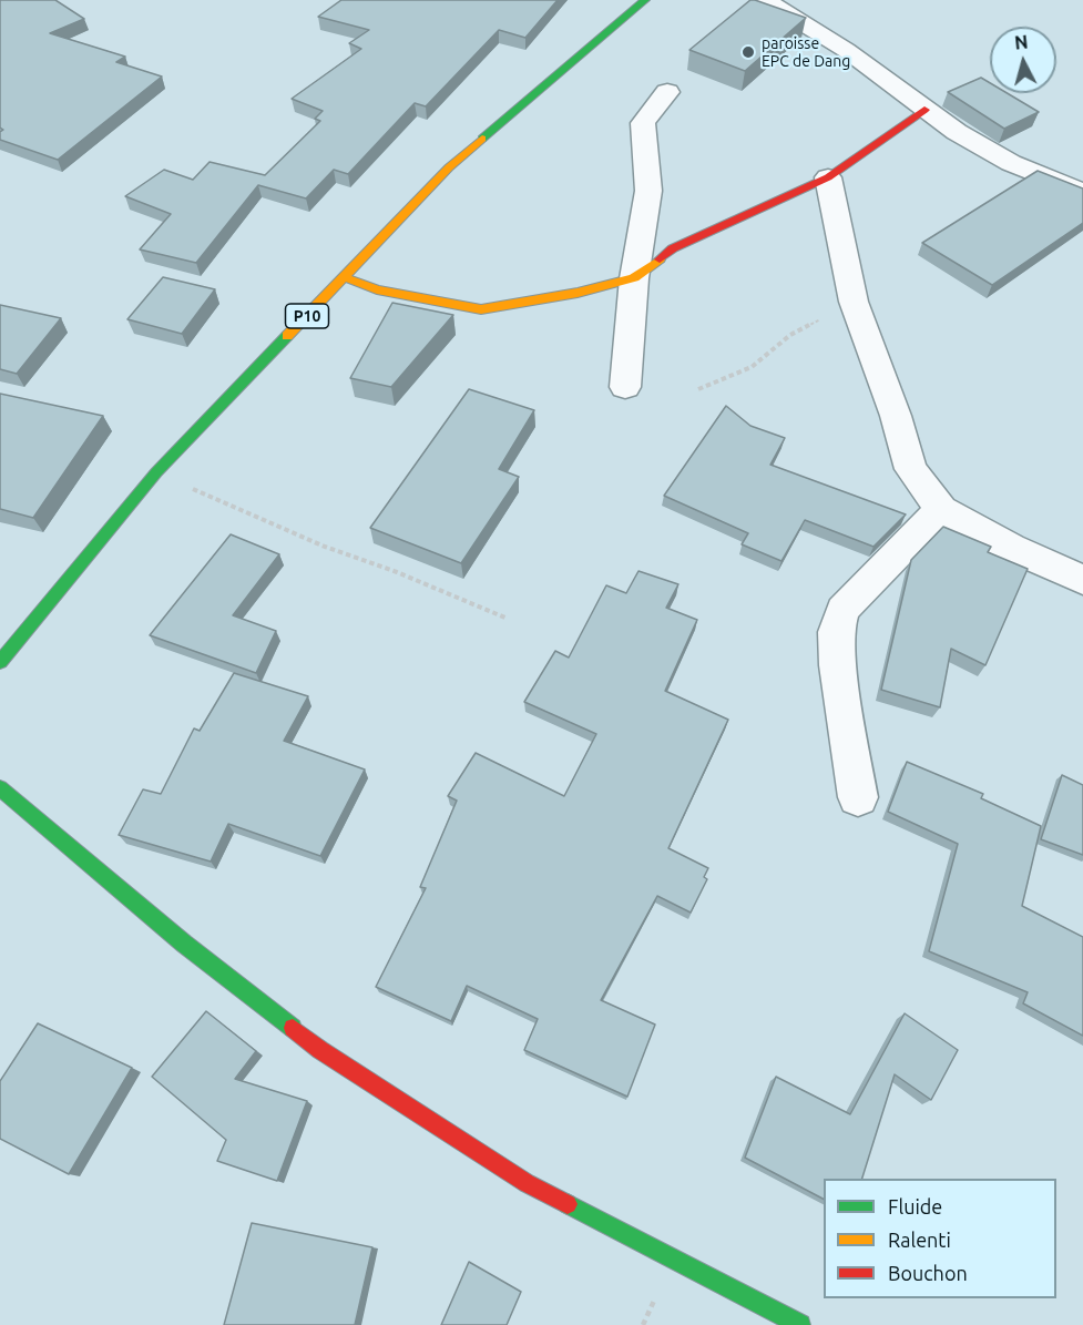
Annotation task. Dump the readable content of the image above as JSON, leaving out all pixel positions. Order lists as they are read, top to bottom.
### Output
{
  "streets": {
    "street": ["P10"]
  },
  "places": ["paroisse EPC de Dang"],
  "legend": ["Fluide", "Ralenti", "Bouchon"],
  "north": "top"
}
